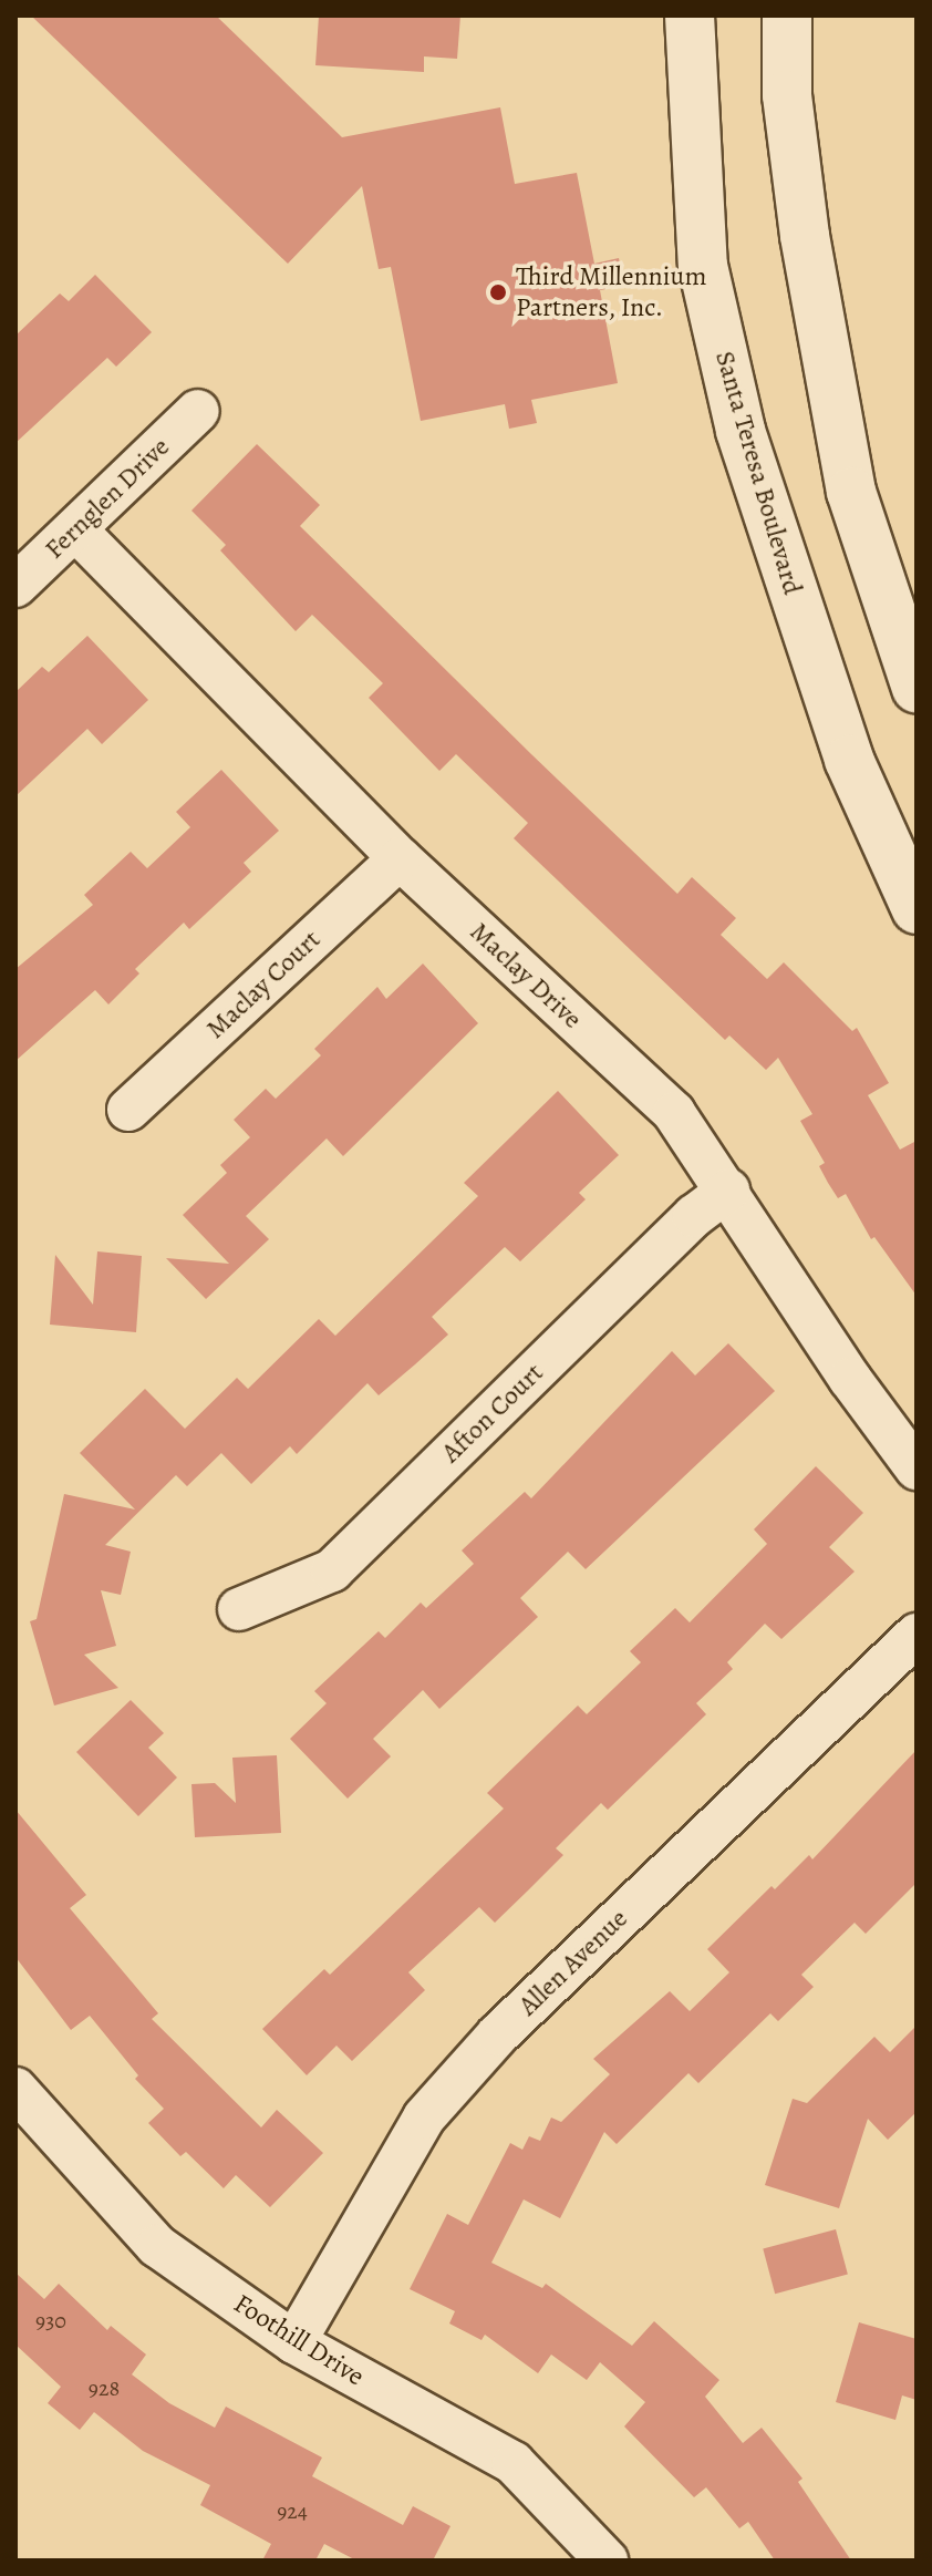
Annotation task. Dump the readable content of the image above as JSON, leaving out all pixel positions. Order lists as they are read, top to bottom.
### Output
{
  "streets": {
    "main road": ["Santa Teresa Boulevard"],
    "street": [
      "Fernglen Drive",
      "Maclay Drive",
      "Maclay Court",
      "Afton Court",
      "Allen Avenue",
      "Foothill Drive"
    ]
  },
  "crossings": [
    ["Fernglen Drive", "Maclay Drive"],
    ["Maclay Drive", "Maclay Court"],
    ["Maclay Drive", "Afton Court"],
    ["Allen Avenue", "Foothill Drive"]
  ],
  "places": ["Third Millennium Partners, Inc."],
  "house_numbers": ["930", "928", "924"]
}
